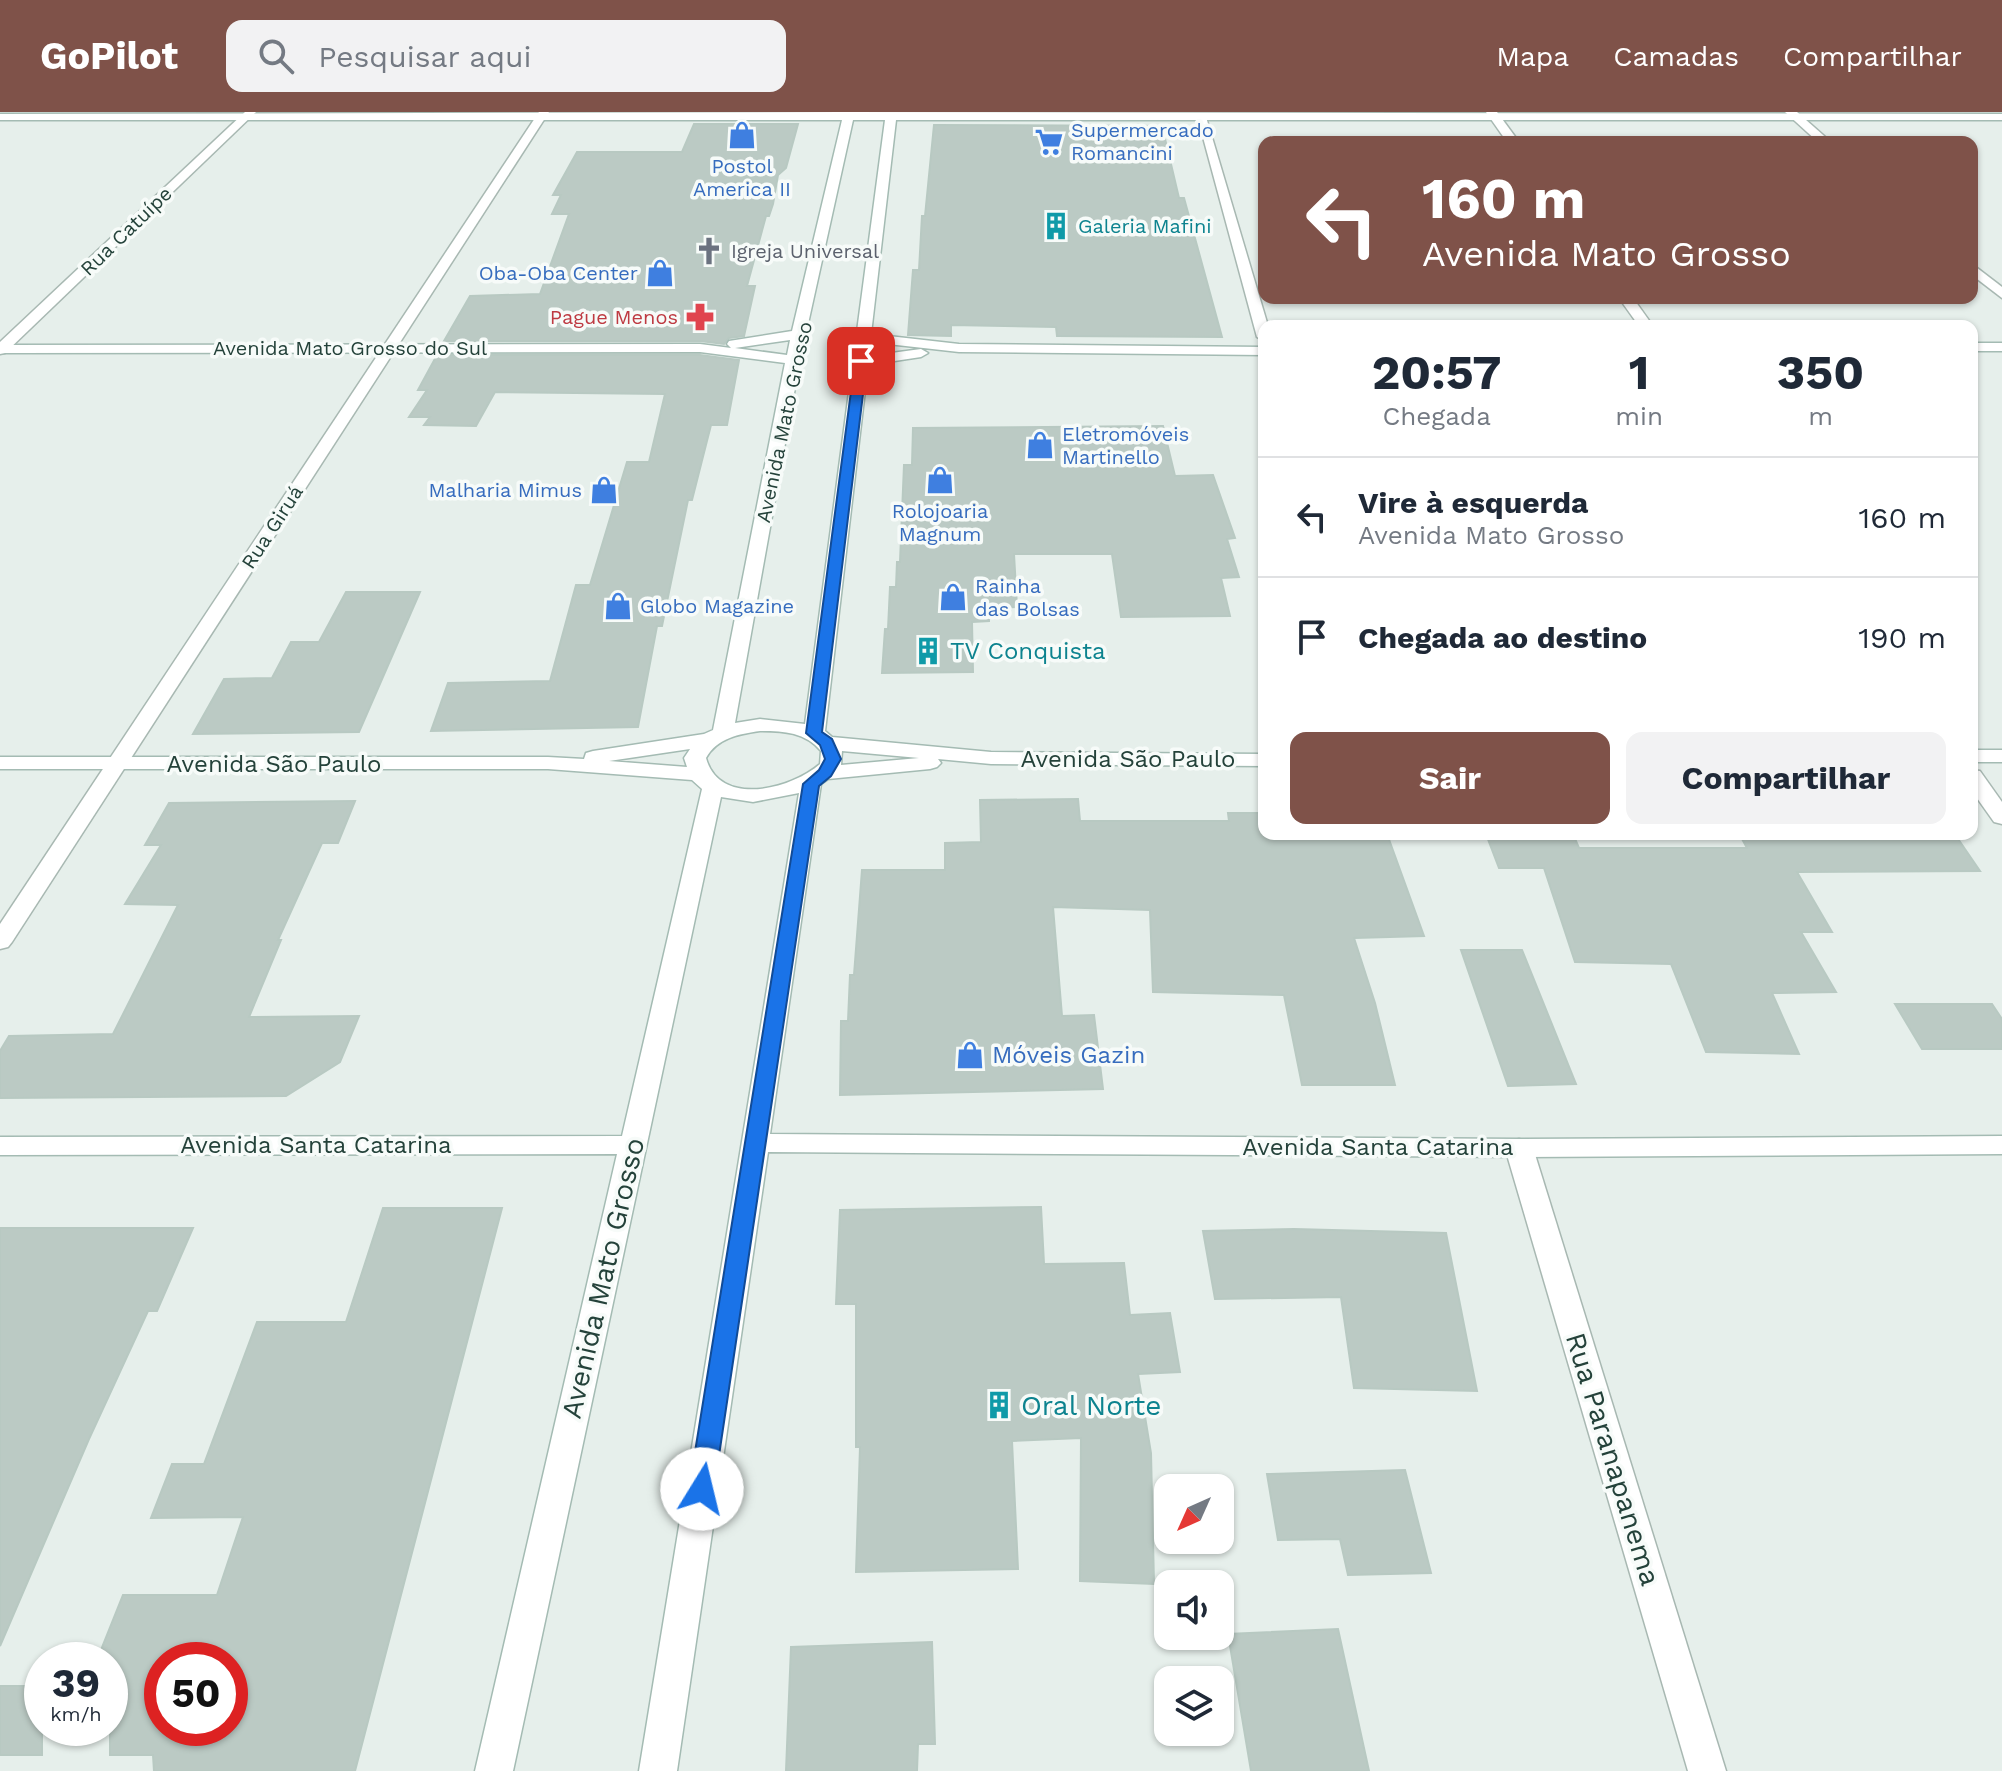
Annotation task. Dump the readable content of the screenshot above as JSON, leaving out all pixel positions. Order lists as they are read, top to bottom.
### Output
{
  "streets": {
    "street": [
      "Rua Catuípe",
      "Avenida Mato Grosso do Sul",
      "Avenida Mato Grosso",
      "Rua Giruá",
      "Avenida São Paulo",
      "Avenida Santa Catarina",
      "Rua Paranapanema"
    ]
  },
  "crossings": [
    ["Rua Catuípe", "Avenida Mato Grosso do Sul"],
    ["Avenida Mato Grosso do Sul", "Rua Giruá"],
    ["Avenida Mato Grosso", "Avenida São Paulo"],
    ["Avenida Mato Grosso", "Avenida Santa Catarina"],
    ["Rua Giruá", "Avenida São Paulo"],
    ["Avenida Santa Catarina", "Rua Paranapanema"]
  ],
  "places": {
    "shop": [
      "Postol America II",
      "Oba-Oba Center",
      "Eletromóveis Martinello",
      "Rolojoaria Magnum",
      "Malharia Mimus",
      "Rainha das Bolsas",
      "Globo Magazine",
      "Móveis Gazin"
    ],
    "supermarket": ["Supermercado Romancini"],
    "building": ["Galeria Mafini", "TV Conquista", "Oral Norte"],
    "church": ["Igreja Universal"],
    "pharmacy": ["Pague Menos"]
  },
  "north": "bottom left",
  "page": {
    "header": "GoPilot",
    "search": "Pesquisar aqui",
    "nav": ["Mapa", "Camadas", "Compartilhar"],
    "turn": ["160 m", "Avenida Mato Grosso"],
    "eta": [
      "20:57",
      "Chegada",
      "1",
      "min",
      "350",
      "m"
    ],
    "list": [
      {
        "name": "Vire à esquerda",
        "note": "Avenida Mato Grosso",
        "value": "160 m"
      },
      {
        "name": "Chegada ao destino",
        "value": "190 m"
      }
    ],
    "buttons": ["Sair", "Compartilhar"],
    "speed": "39 km/h",
    "limit": "50"
  }
}
